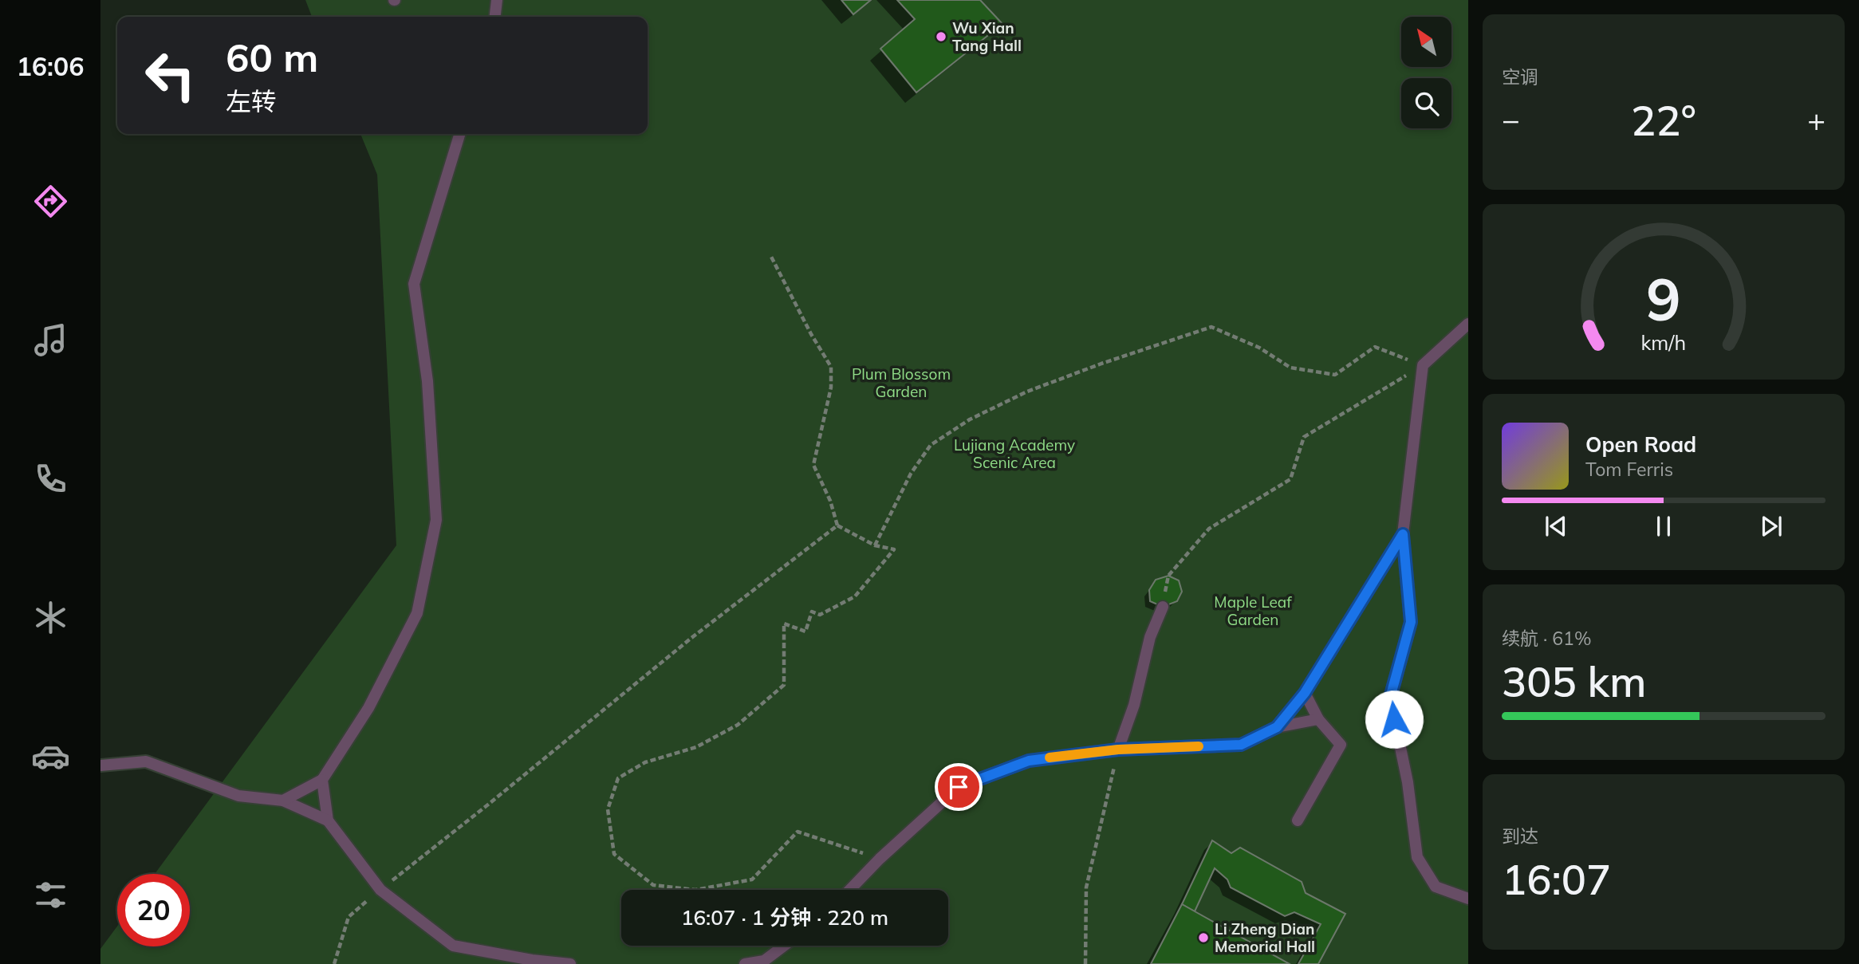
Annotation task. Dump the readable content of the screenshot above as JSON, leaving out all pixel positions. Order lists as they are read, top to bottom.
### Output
{
  "parks": ["Plum Blossom Garden", "Lujiang Academy Scenic Area", "Maple Leaf Garden"],
  "places": ["Wu Xian Tang Hall", "Li Zheng Dian Memorial Hall"],
  "north": "top left",
  "page": {
    "tabs": "16:06",
    "tile": [
      "空调",
      ["续航 · 61%", "305 km"],
      ["到达", "16:07"]
    ],
    "turn": ["60 m", "左转"],
    "heat": ["−", "22°", "+"],
    "song": ["Open Road", "Tom Ferris"],
    "limit": "20",
    "trip": "16:07 · 1 分钟 · 220 m",
    "gauge": ["9", "km/h"]
  }
}
